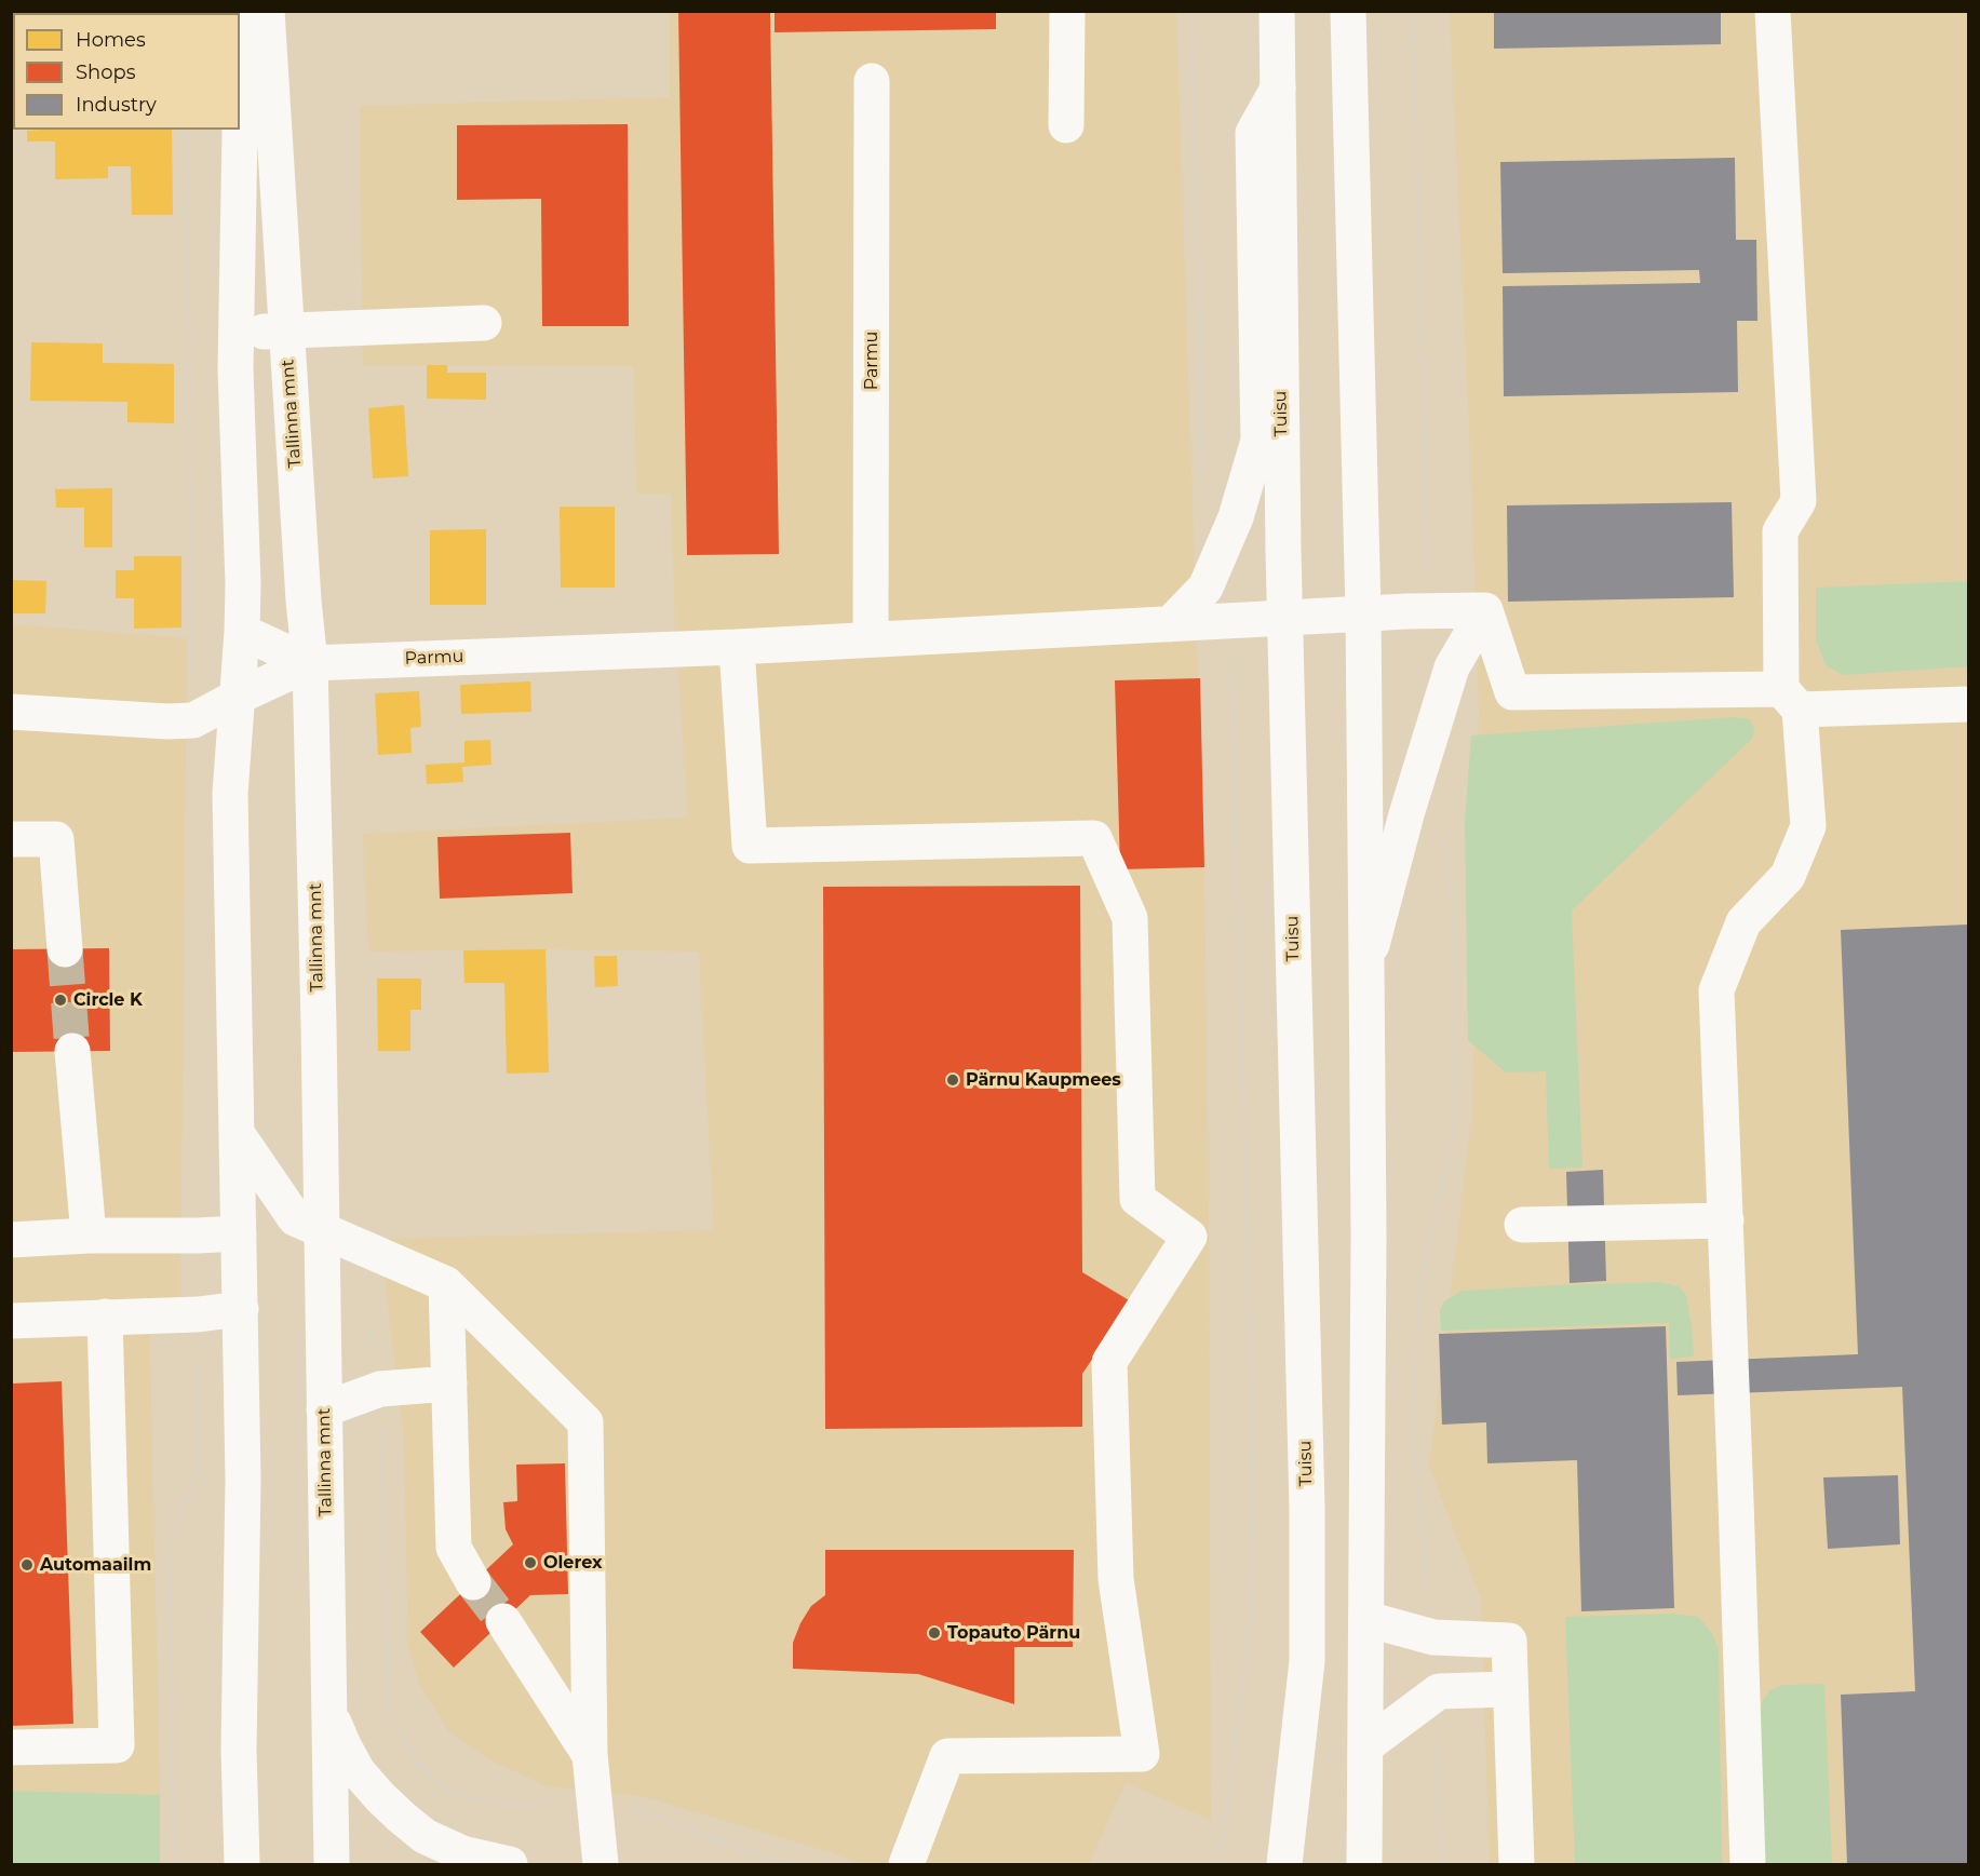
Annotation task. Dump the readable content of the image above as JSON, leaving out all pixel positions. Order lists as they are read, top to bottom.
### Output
{
  "streets": {
    "main road": ["Parmu", "Tallinna mnt", "Tuisu"]
  },
  "crossings": [
    ["Parmu", "Tallinna mnt"],
    ["Parmu", "Tuisu"]
  ],
  "places": [
    "Circle K",
    "Pärnu Kaupmees",
    "Olerex",
    "Automaailm",
    "Topauto Pärnu"
  ],
  "legend": ["Homes", "Shops", "Industry"]
}
